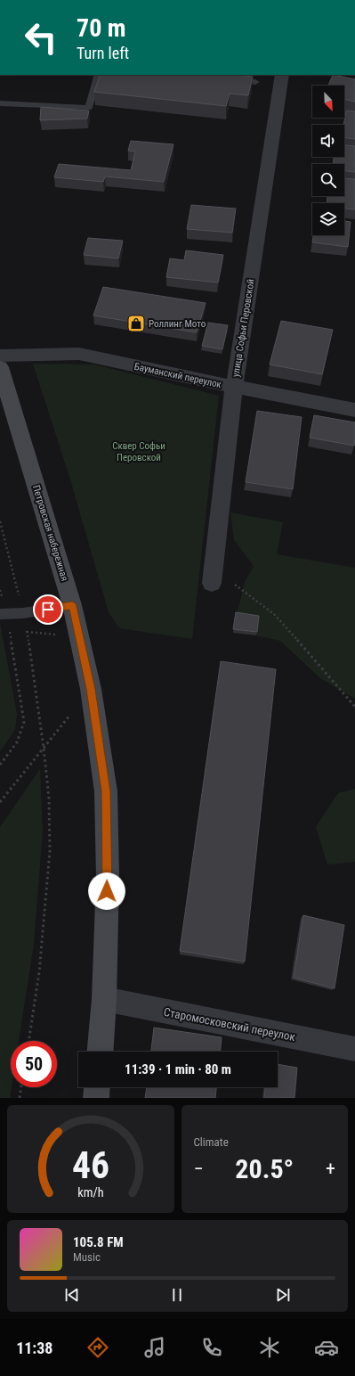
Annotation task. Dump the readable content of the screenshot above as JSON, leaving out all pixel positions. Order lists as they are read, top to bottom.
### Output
{
  "streets": {
    "main road": ["Петровская набережная"],
    "street": ["улица Софьи Перовской", "Бауманский переулок", "Старомосковский переулок"]
  },
  "crossings": [
    ["улица Софьи Перовской", "Бауманский переулок"],
    ["Петровская набережная", "Старомосковский переулок"]
  ],
  "parks": ["Сквер Софьи Перовской"],
  "places": {
    "shop": ["Роллинг Мото"]
  },
  "north": "bottom right",
  "page": {
    "turn": ["70 m", "Turn left"],
    "limit": "50",
    "trip": "11:39 · 1 min · 80 m",
    "tile": "Climate",
    "heat": ["−", "20.5°", "+"],
    "song": ["105.8 FM", "Music"],
    "tabs": "11:38",
    "gauge": ["46", "km/h"]
  }
}
